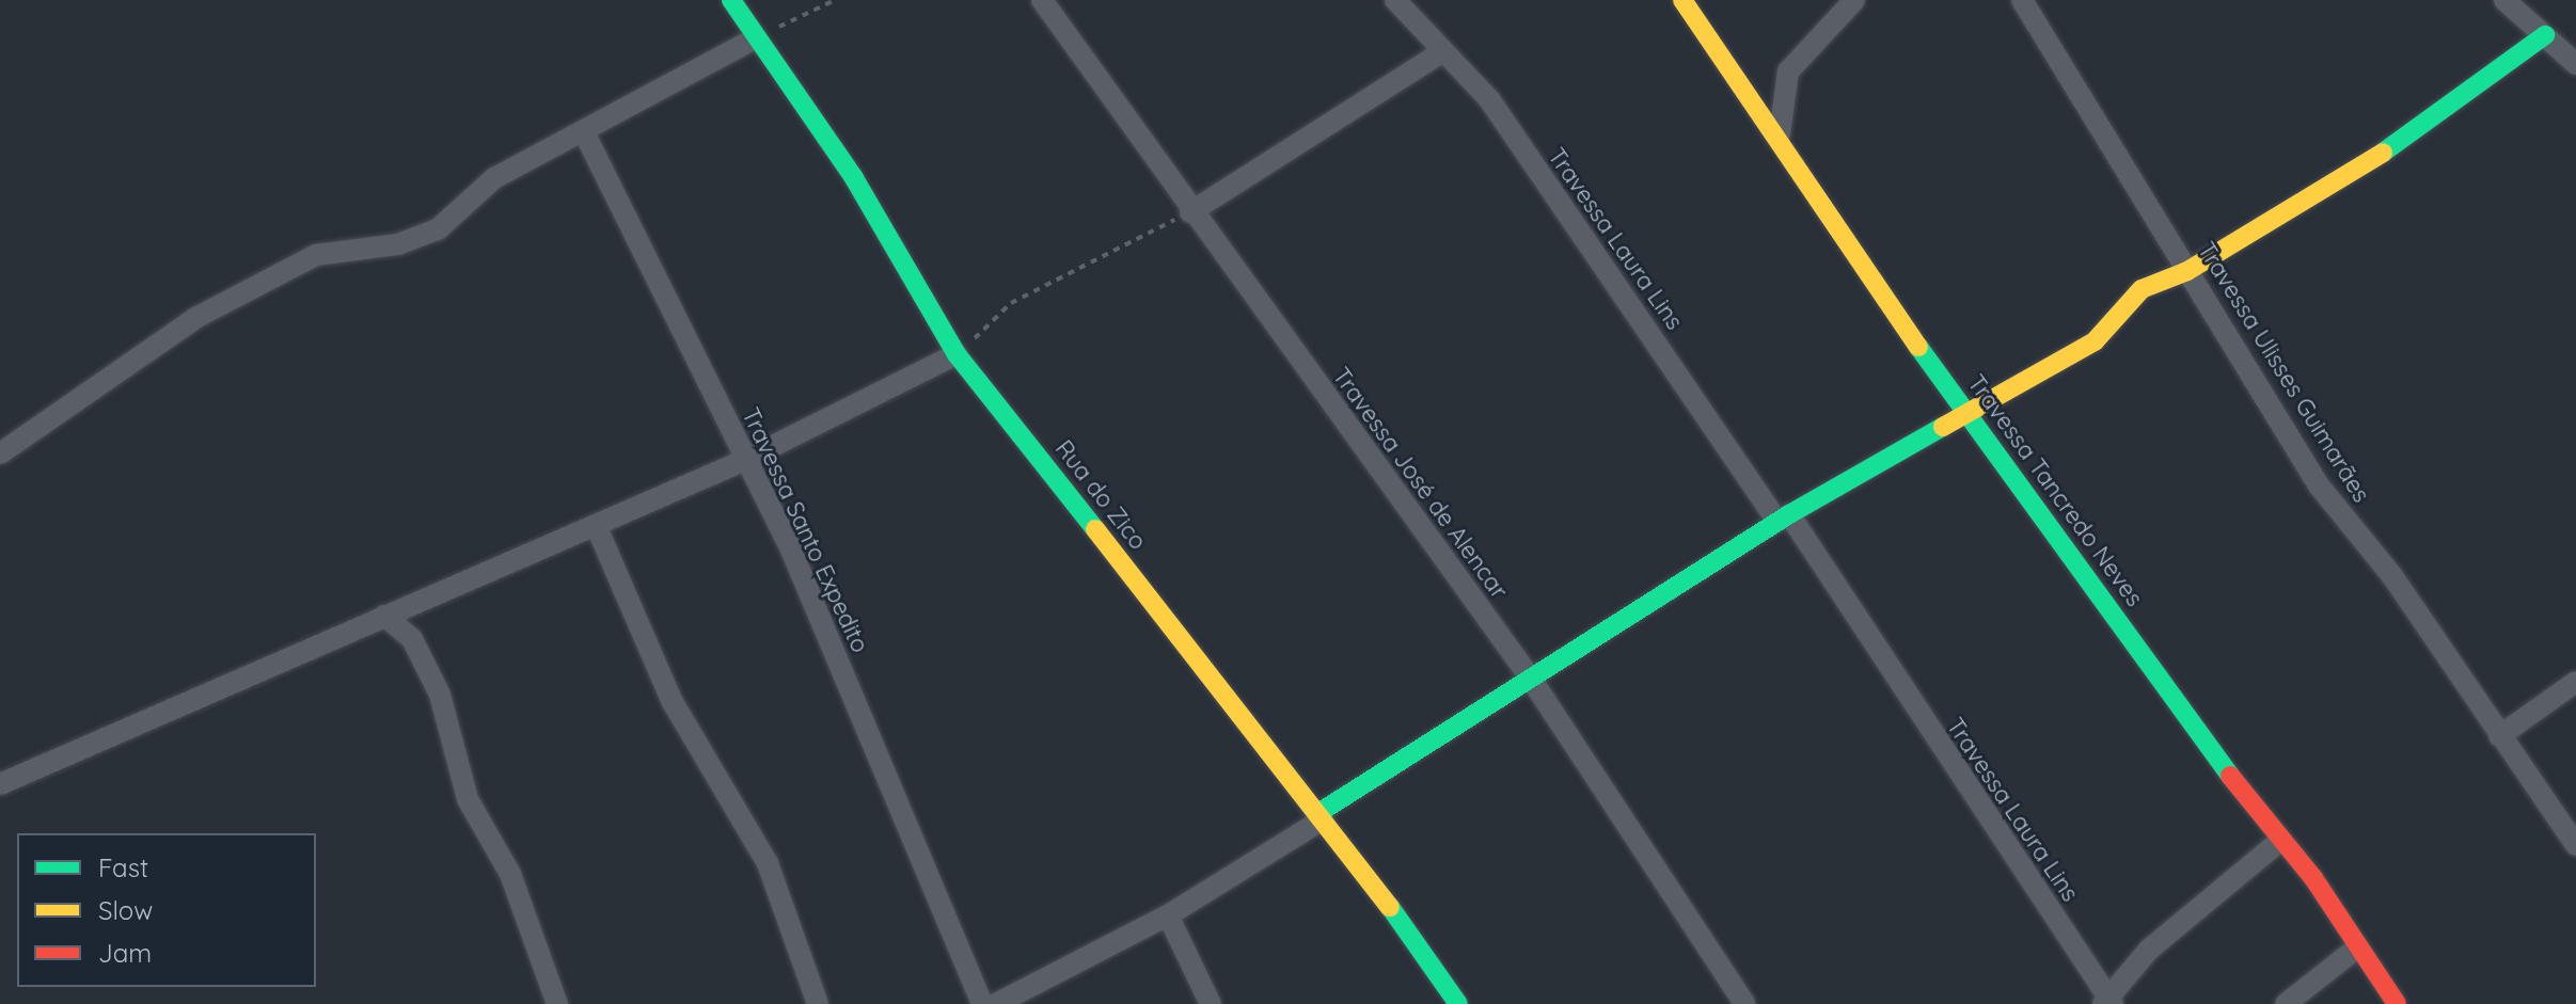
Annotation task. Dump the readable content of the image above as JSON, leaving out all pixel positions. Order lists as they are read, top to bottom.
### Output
{
  "streets": {
    "street": [
      "Travessa Laura Lins",
      "Travessa Ulisses Guimarães",
      "Travessa José de Alencar",
      "Travessa Tancredo Neves",
      "Rua do Zico",
      "Travessa Santo Expedito"
    ]
  },
  "legend": ["Fast", "Slow", "Jam"]
}
